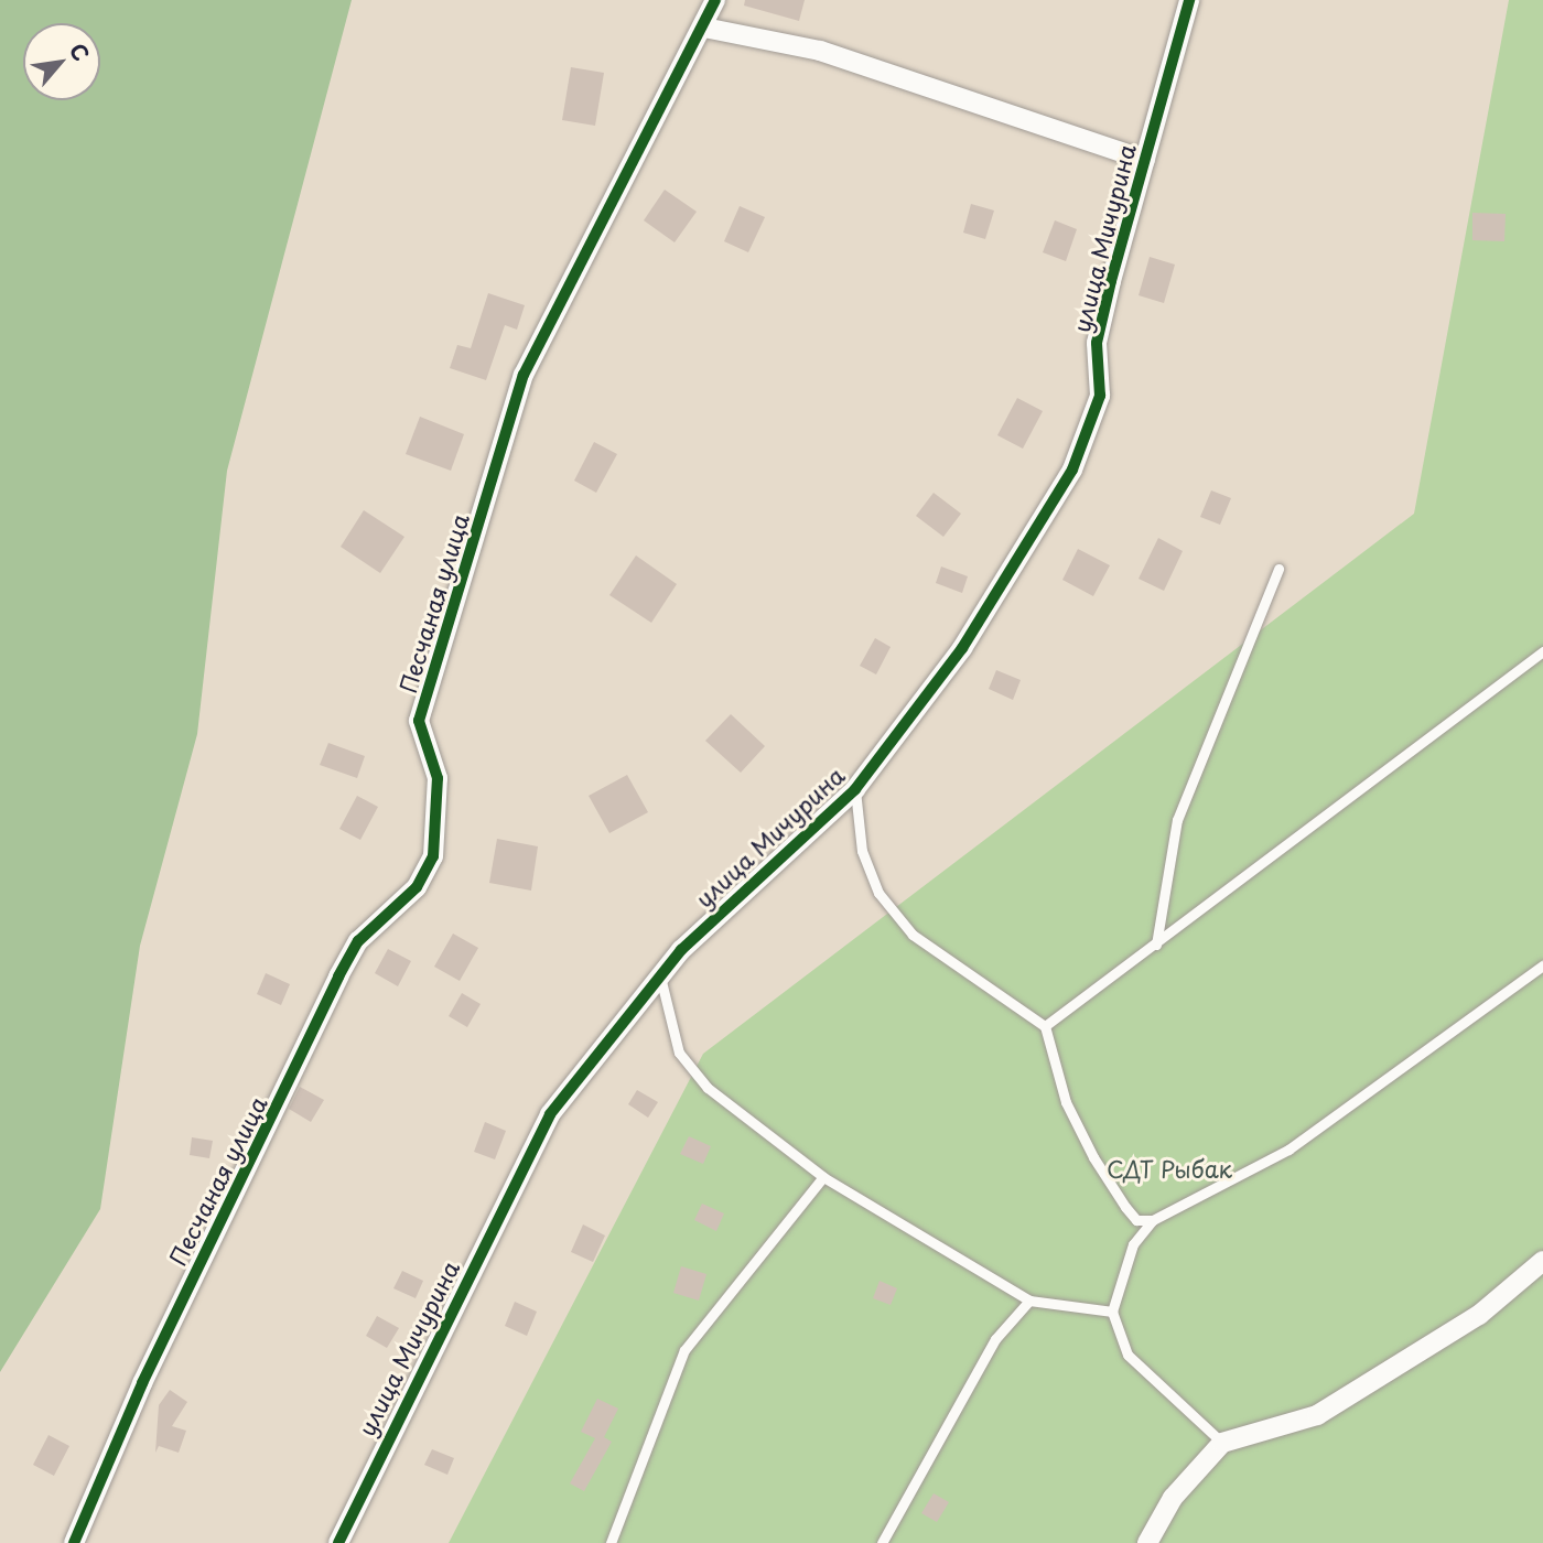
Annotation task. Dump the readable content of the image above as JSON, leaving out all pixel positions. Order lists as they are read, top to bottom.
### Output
{
  "streets": {
    "street": ["улица Мичурина", "Песчаная улица"]
  },
  "parks": ["СДТ Рыбак"],
  "north": "top right"
}
